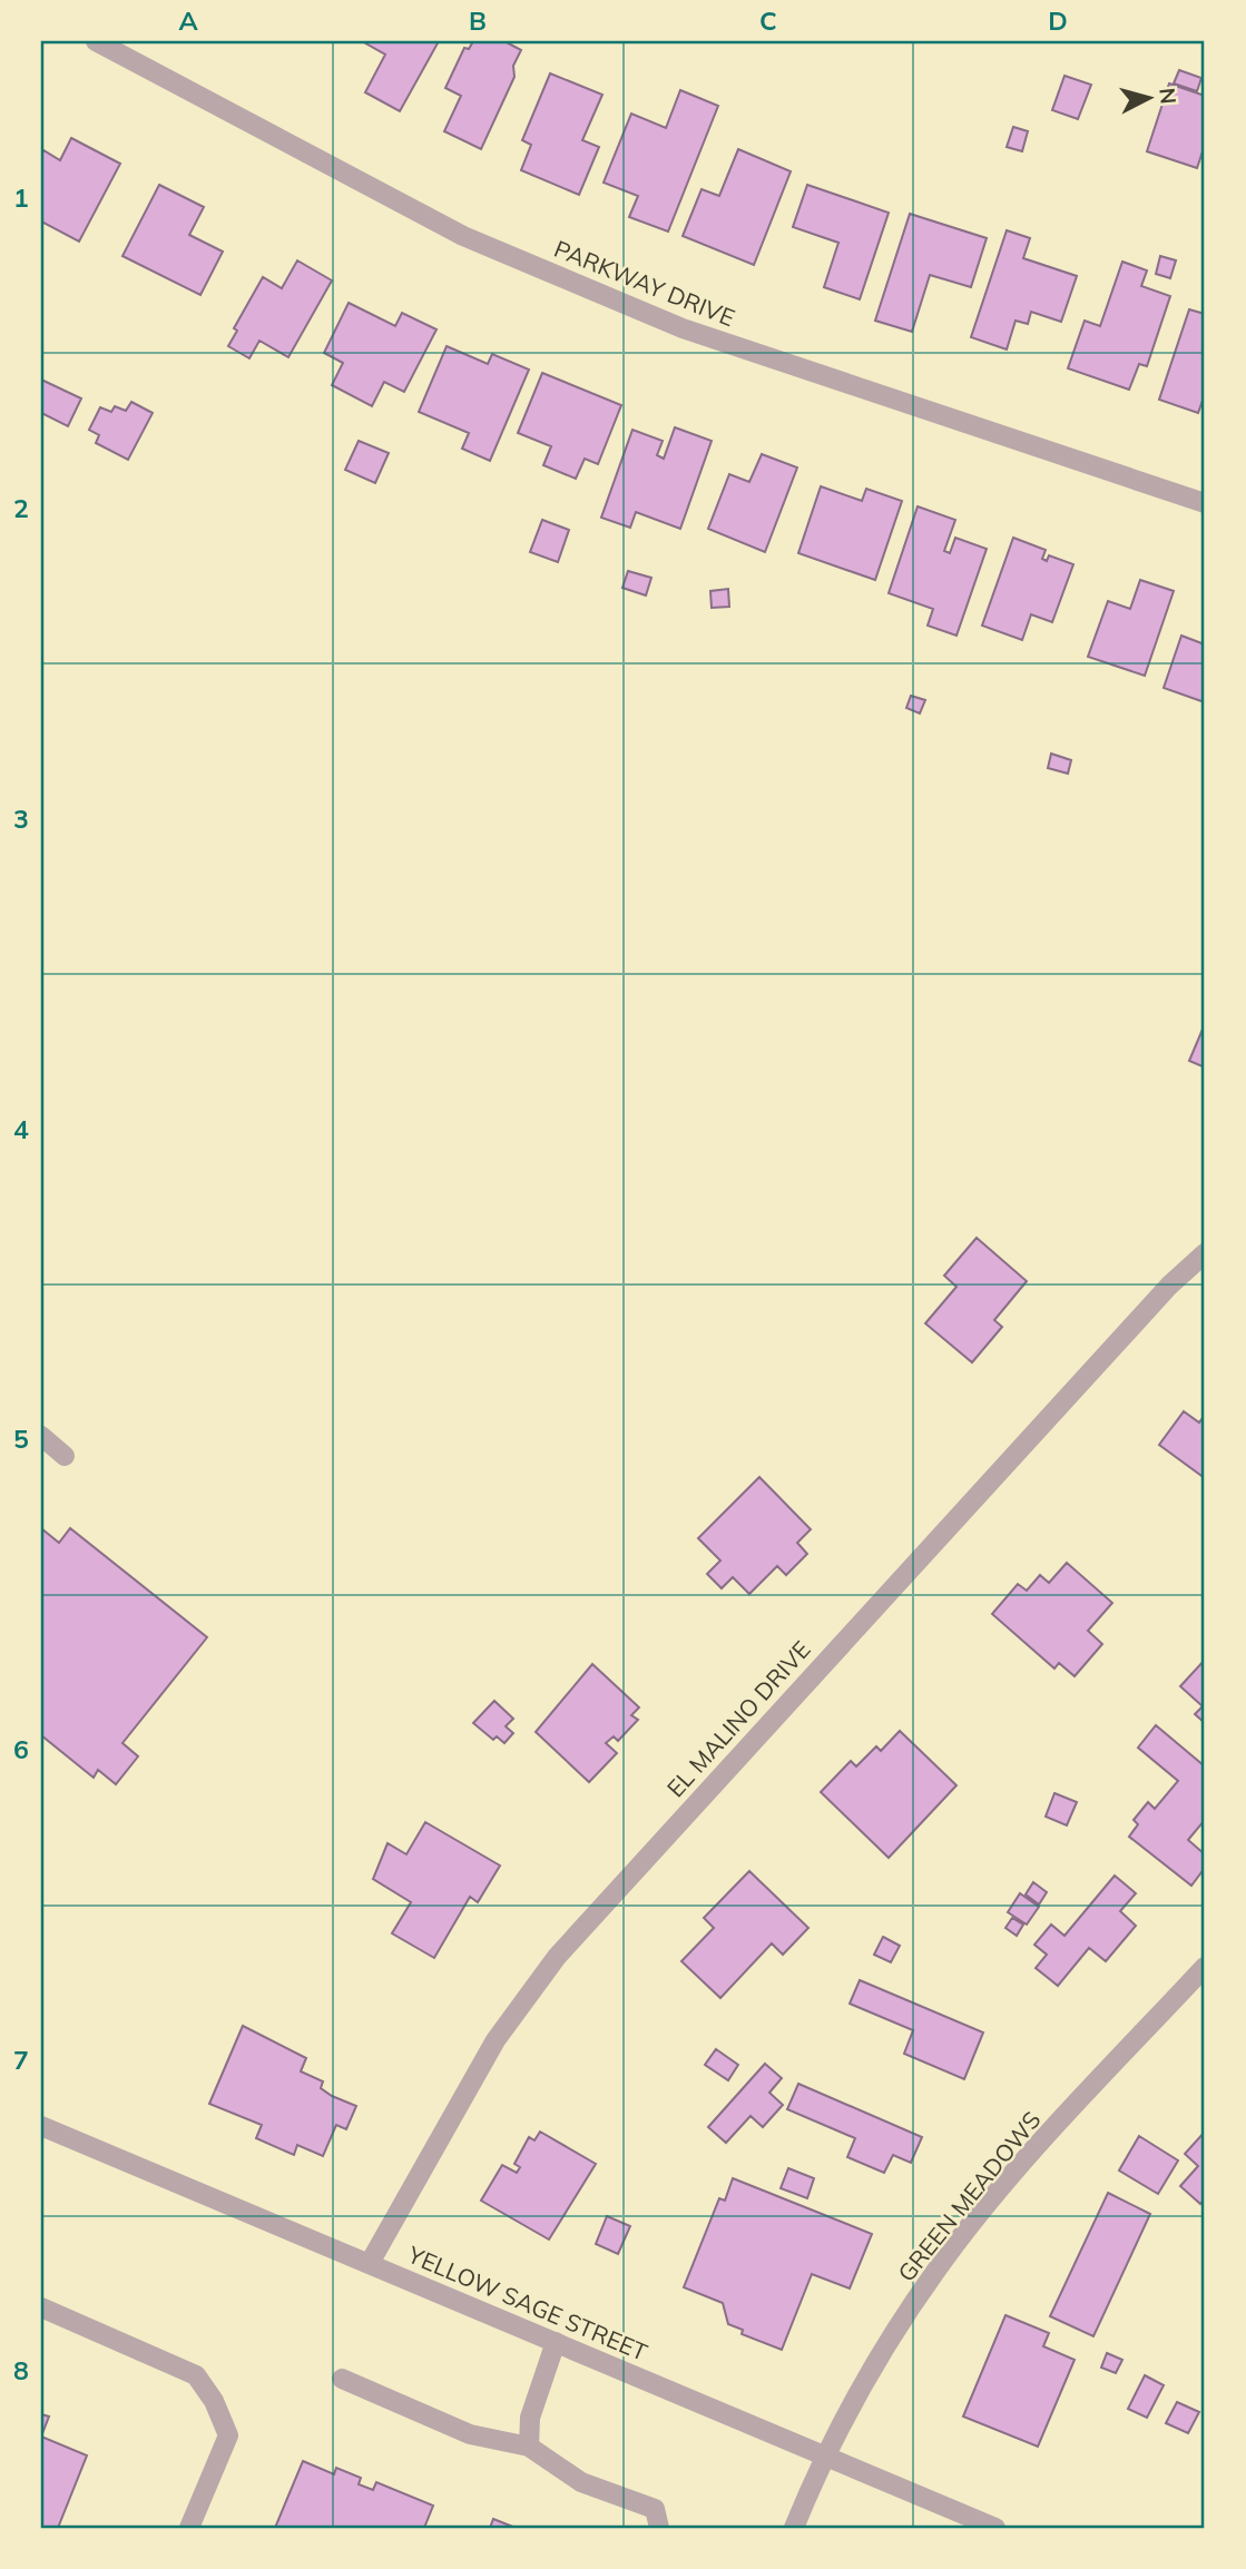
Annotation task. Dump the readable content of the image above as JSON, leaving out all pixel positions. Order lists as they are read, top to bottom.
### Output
{
  "streets": {
    "street": [
      "PARKWAY DRIVE",
      "EL MALINO DRIVE",
      "GREEN MEADOWS",
      "YELLOW SAGE STREET"
    ]
  },
  "crossings": [
    ["EL MALINO DRIVE", "YELLOW SAGE STREET"],
    ["GREEN MEADOWS", "YELLOW SAGE STREET"]
  ],
  "north": "right",
  "grid": {
    "columns": [
      "A",
      "B",
      "C",
      "D"
    ],
    "rows": [
      "1",
      "2",
      "3",
      "4",
      "5",
      "6",
      "7",
      "8"
    ]
  }
}
